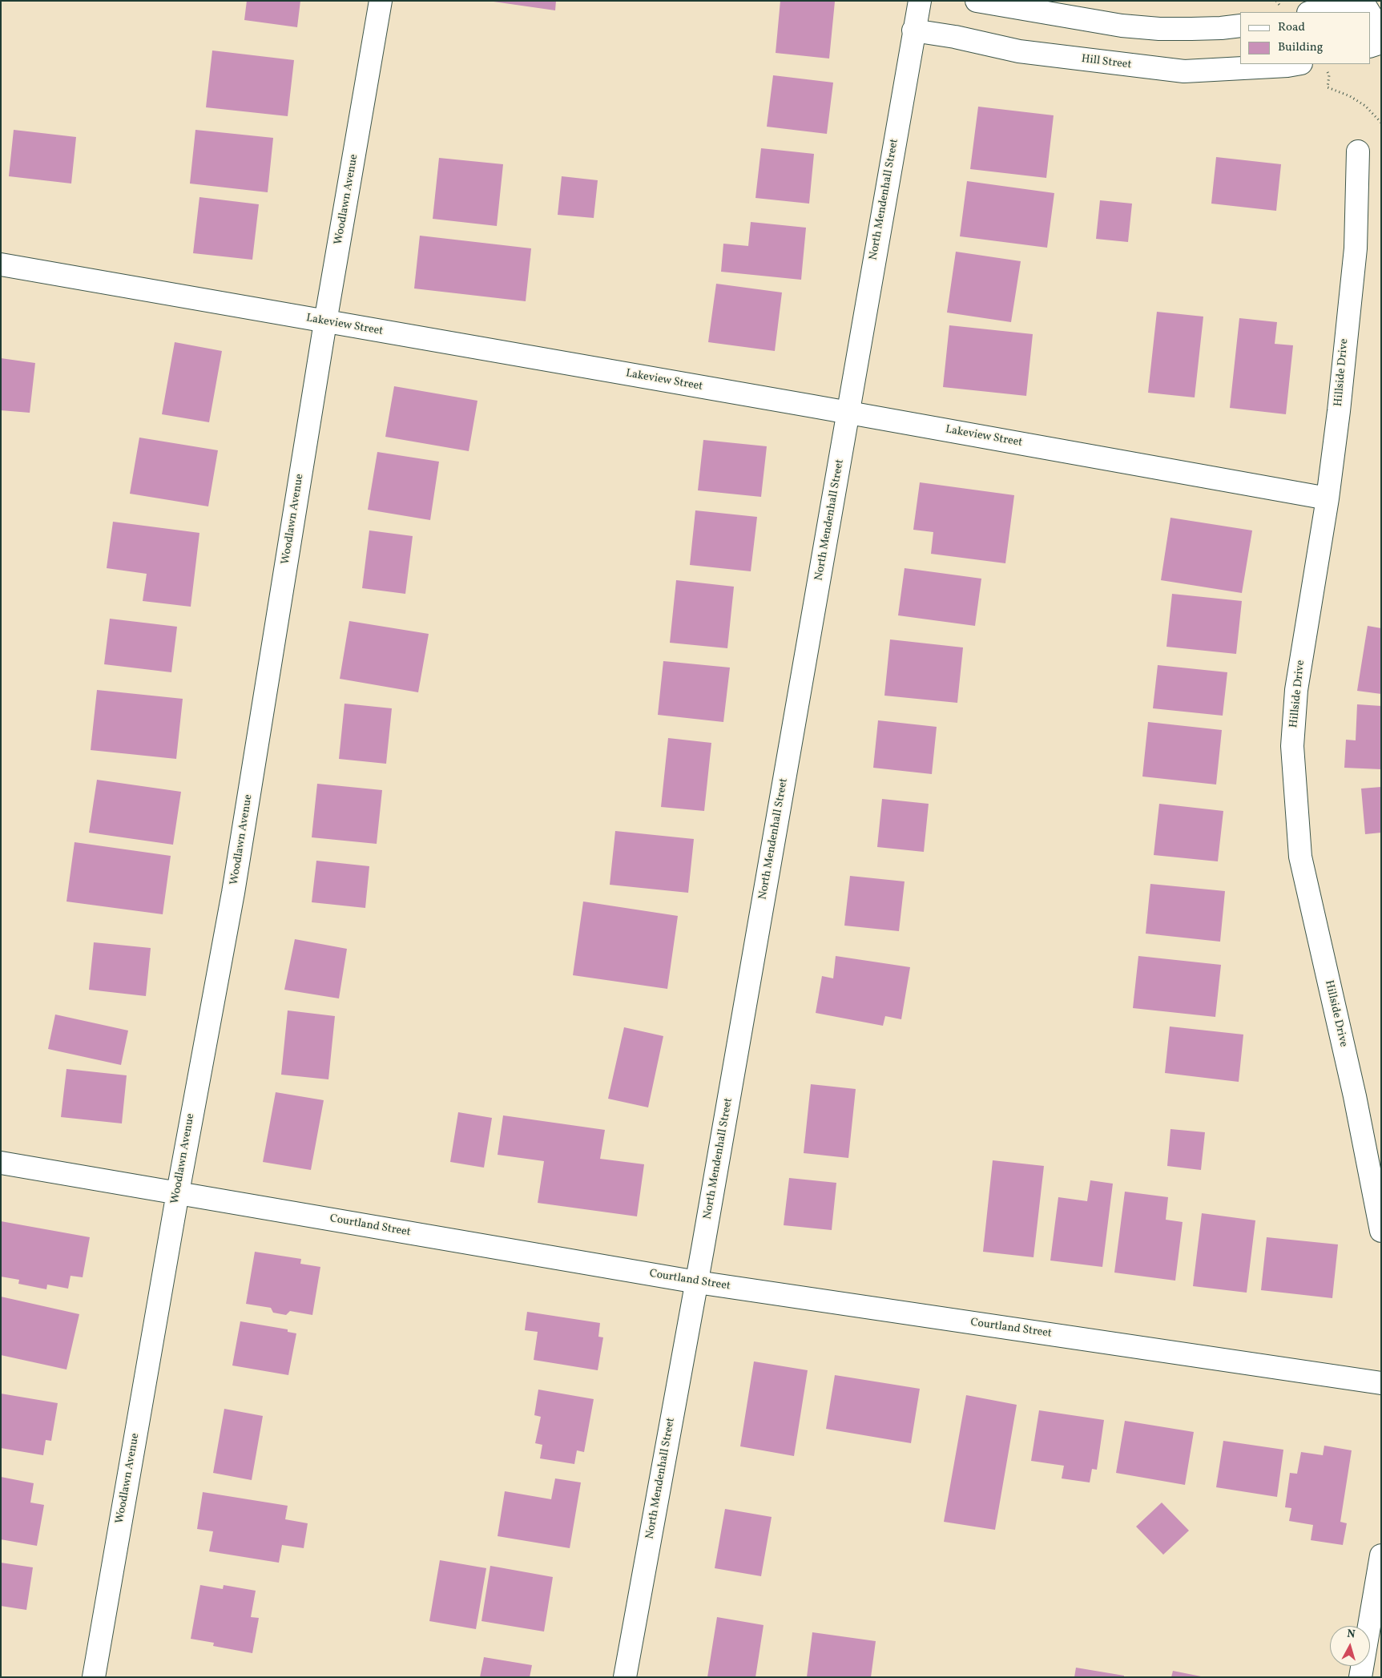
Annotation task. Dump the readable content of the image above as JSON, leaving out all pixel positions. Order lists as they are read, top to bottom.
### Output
{
  "streets": {
    "street": [
      "Hill Street",
      "Woodlawn Avenue",
      "North Mendenhall Street",
      "Lakeview Street",
      "Hillside Drive",
      "Courtland Street"
    ]
  },
  "crossings": [
    ["Hill Street", "North Mendenhall Street"],
    ["Woodlawn Avenue", "Lakeview Street"],
    ["Woodlawn Avenue", "Courtland Street"],
    ["North Mendenhall Street", "Lakeview Street"],
    ["North Mendenhall Street", "Courtland Street"],
    ["Lakeview Street", "Hillside Drive"]
  ],
  "legend": ["Road", "Building"],
  "north": "top"
}
